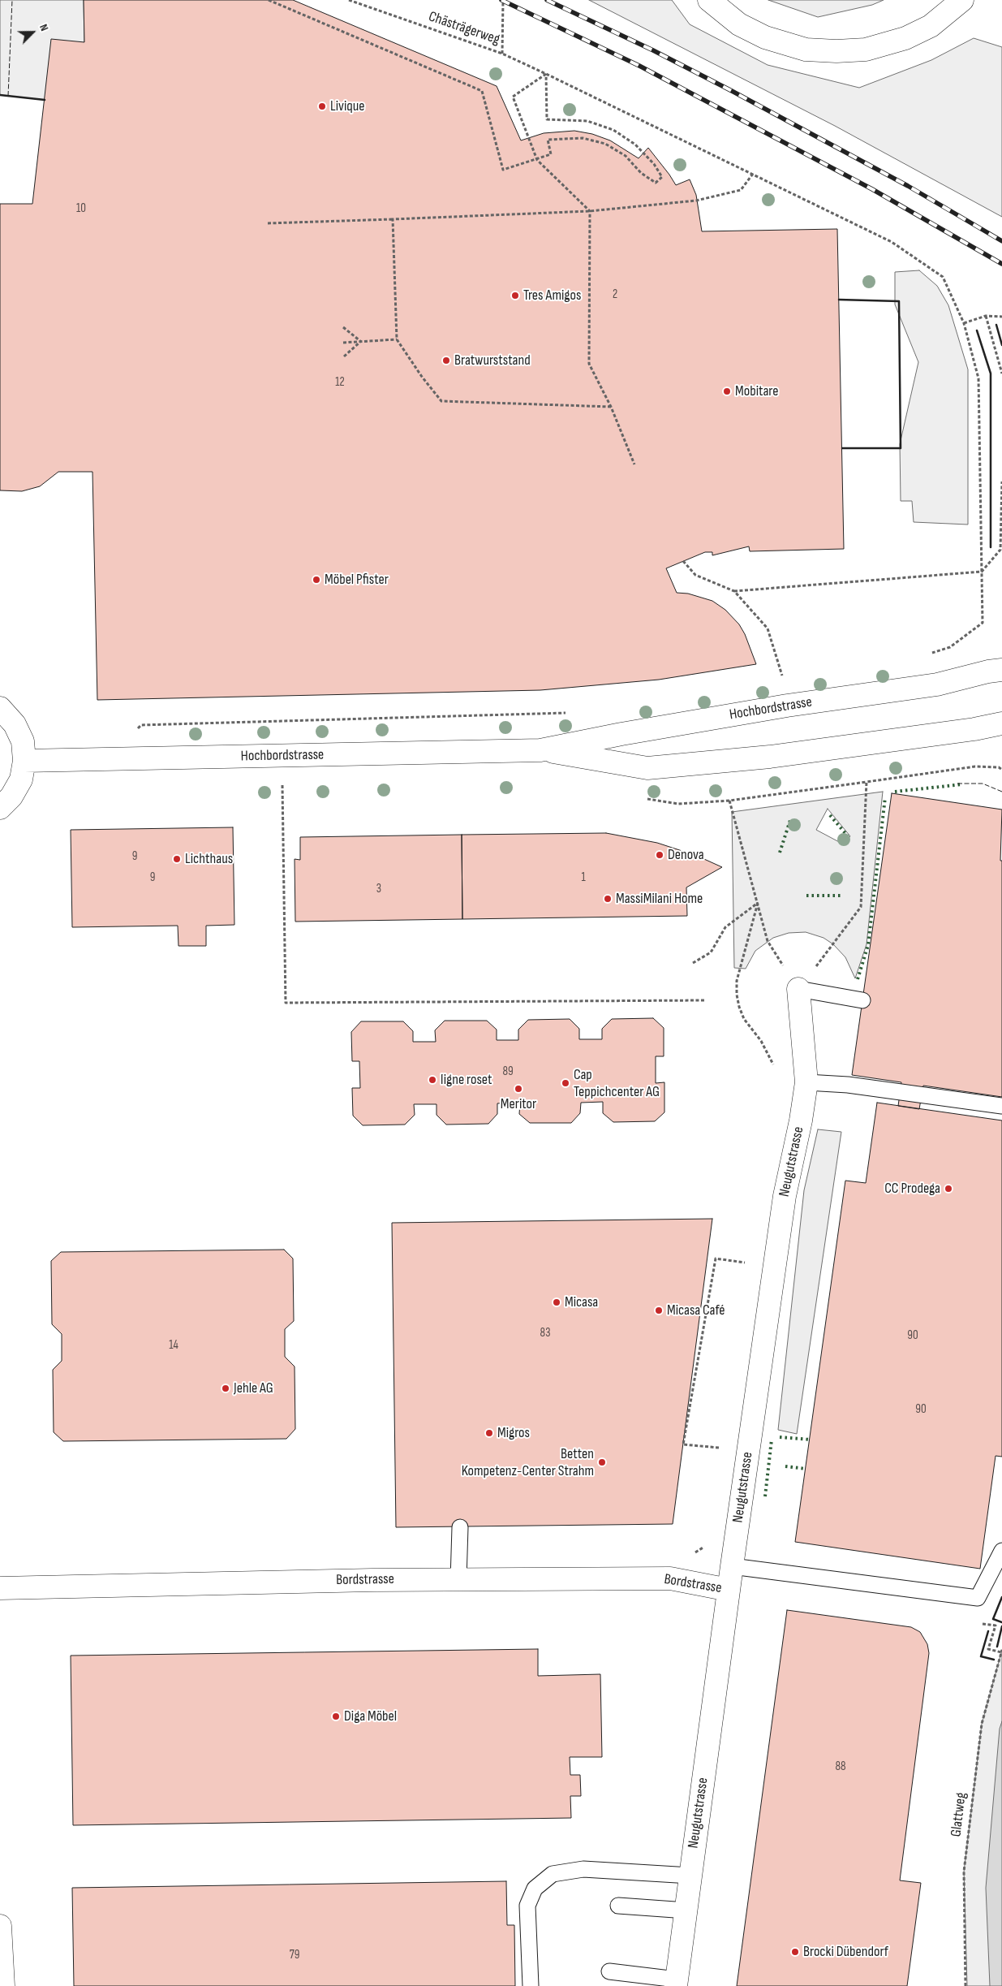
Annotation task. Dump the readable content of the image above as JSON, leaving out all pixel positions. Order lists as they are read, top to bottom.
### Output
{
  "streets": {
    "main road": ["Hochbordstrasse", "Neugutstrasse", "Bordstrasse"],
    "path": ["Chästrägerweg", "Glattweg"]
  },
  "crossings": [
    ["Neugutstrasse", "Bordstrasse"]
  ],
  "places": [
    "Livique",
    "Tres Amigos",
    "Bratwurststand",
    "Mobitare",
    "Möbel Pfister",
    "Denova",
    "Lichthaus",
    "MassiMilani Home",
    "ligne roset",
    "Cap Teppichcenter AG",
    "Meritor",
    "CC Prodega",
    "Micasa",
    "Micasa Café",
    "Jehle AG",
    "Migros",
    "Betten Kompetenz-Center Strahm",
    "Diga Möbel",
    "Brocki Dübendorf"
  ],
  "house_numbers": [
    "10",
    "2",
    "12",
    "9",
    "9",
    "1",
    "3",
    "89",
    "83",
    "90",
    "14",
    "90",
    "88",
    "79"
  ],
  "north": "top right"
}
